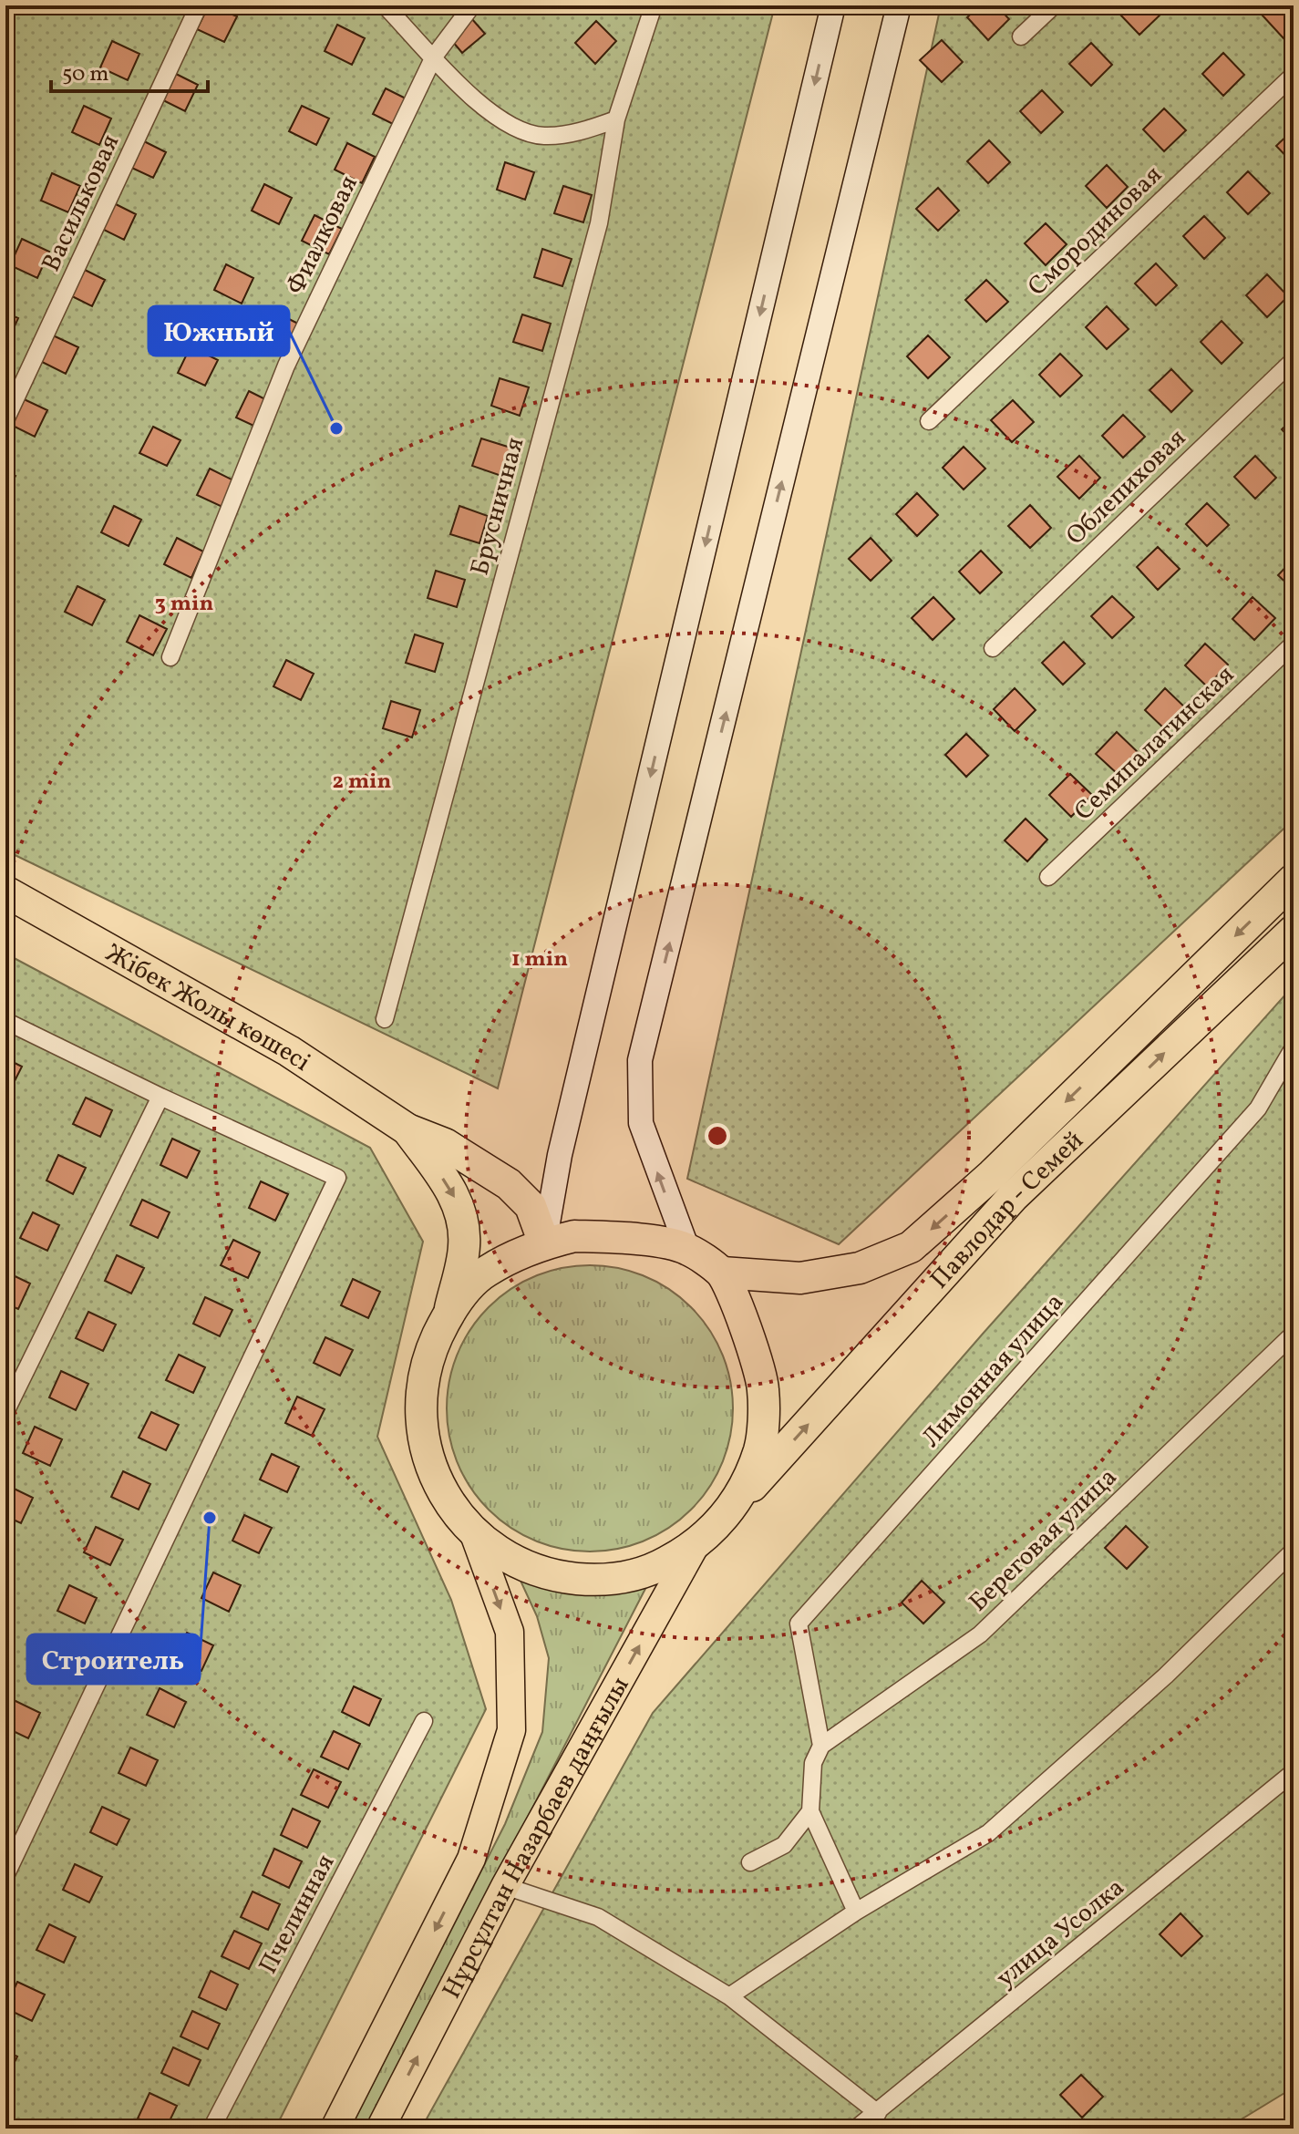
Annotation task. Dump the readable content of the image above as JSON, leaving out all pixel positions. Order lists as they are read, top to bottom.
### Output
{
  "streets": {
    "highway": ["Жібек Жолы көшесі", "Павлодар - Семей"],
    "main road": ["Нұрсұлтан Назарбаев даңғылы"],
    "street": [
      "Васильковая",
      "Смородиновая",
      "Фиалковая",
      "Облепиховая",
      "Брусничная",
      "Семипалатинская",
      "Лимонная улица",
      "Береговая улица",
      "Пчелинная",
      "улица Усолка"
    ]
  },
  "crossings": [
    ["Жібек Жолы көшесі", "Павлодар - Семей"],
    ["Павлодар - Семей", "Нұрсұлтан Назарбаев даңғылы"],
    ["Лимонная улица", "Береговая улица"]
  ],
  "places": ["Южный", "Строитель"],
  "scale_bar": "50 m",
  "rings": ["3 min", "2 min", "1 min"]
}
